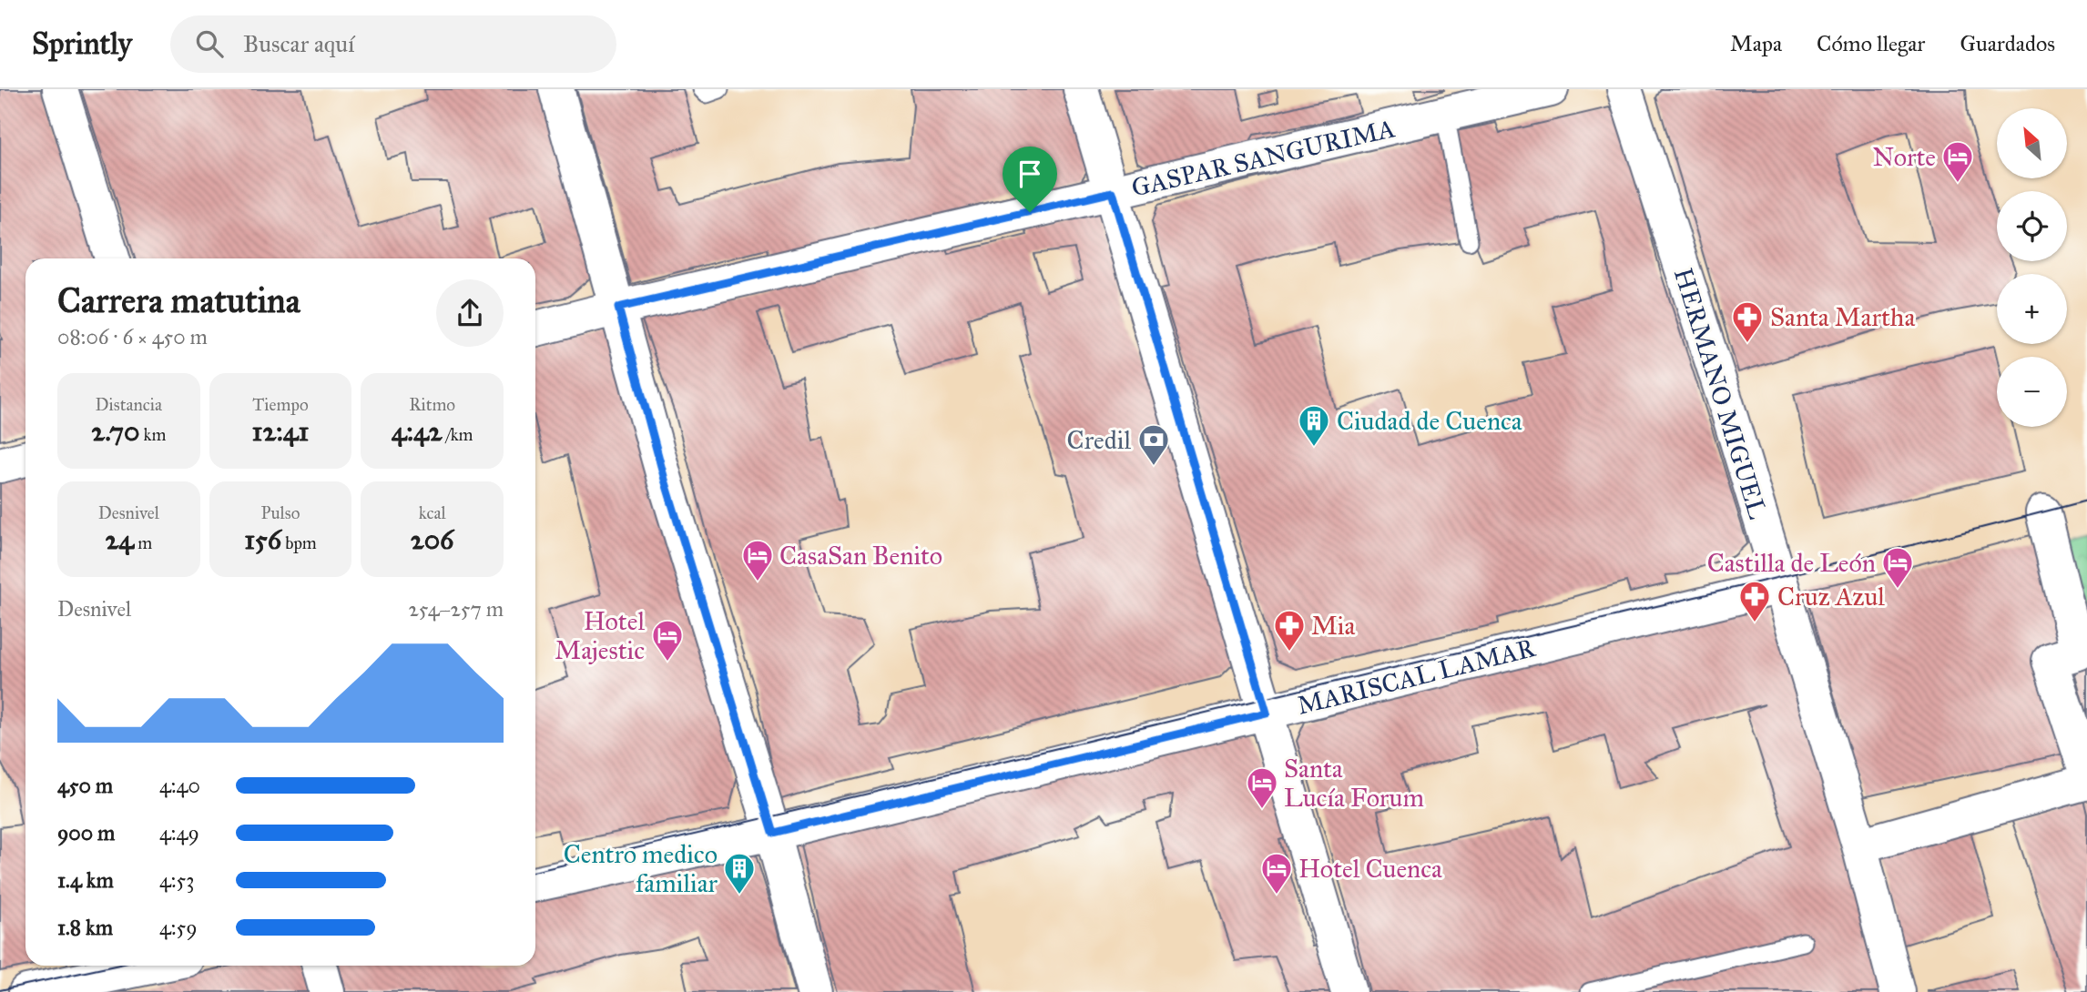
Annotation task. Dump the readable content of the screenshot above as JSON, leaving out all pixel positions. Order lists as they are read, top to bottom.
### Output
{
  "streets": {
    "street": ["GASPAR SANGURIMA", "HERMANO MIGUEL", "MARISCAL LAMAR"]
  },
  "crossings": [
    ["HERMANO MIGUEL", "MARISCAL LAMAR"]
  ],
  "places": {
    "hotel": [
      "Norte",
      "CasaSan Benito",
      "Castilla de León",
      "Hotel Majestic",
      "Santa Lucía Forum",
      "Hotel Cuenca"
    ],
    "pharmacy": ["Santa Martha", "Cruz Azul", "Mia"],
    "building": ["Ciudad de Cuenca", "Centro medico familiar"],
    "bank": ["Credil"]
  },
  "north": "top left",
  "page": {
    "header": "Sprintly",
    "search": "Buscar aquí",
    "nav": ["Mapa", "Cómo llegar", "Guardados"],
    "map_buttons": ["+", "−"],
    "heading": ["Carrera matutina", "08:06 · 6 × 450 m"],
    "stats": [
      ["Distancia", "2.70 km"],
      ["Tiempo", "12:41"],
      ["Ritmo", "4:42 /km"],
      ["Desnivel", "24 m"],
      ["Pulso", "156 bpm"],
      ["kcal", "206"]
    ],
    "chart": ["Desnivel", "254–257 m"],
    "list": [
      {
        "name": "450 m",
        "note": "4:40"
      },
      {
        "name": "900 m",
        "note": "4:49"
      },
      {
        "name": "1.4 km",
        "note": "4:53"
      },
      {
        "name": "1.8 km",
        "note": "4:59"
      }
    ]
  }
}
